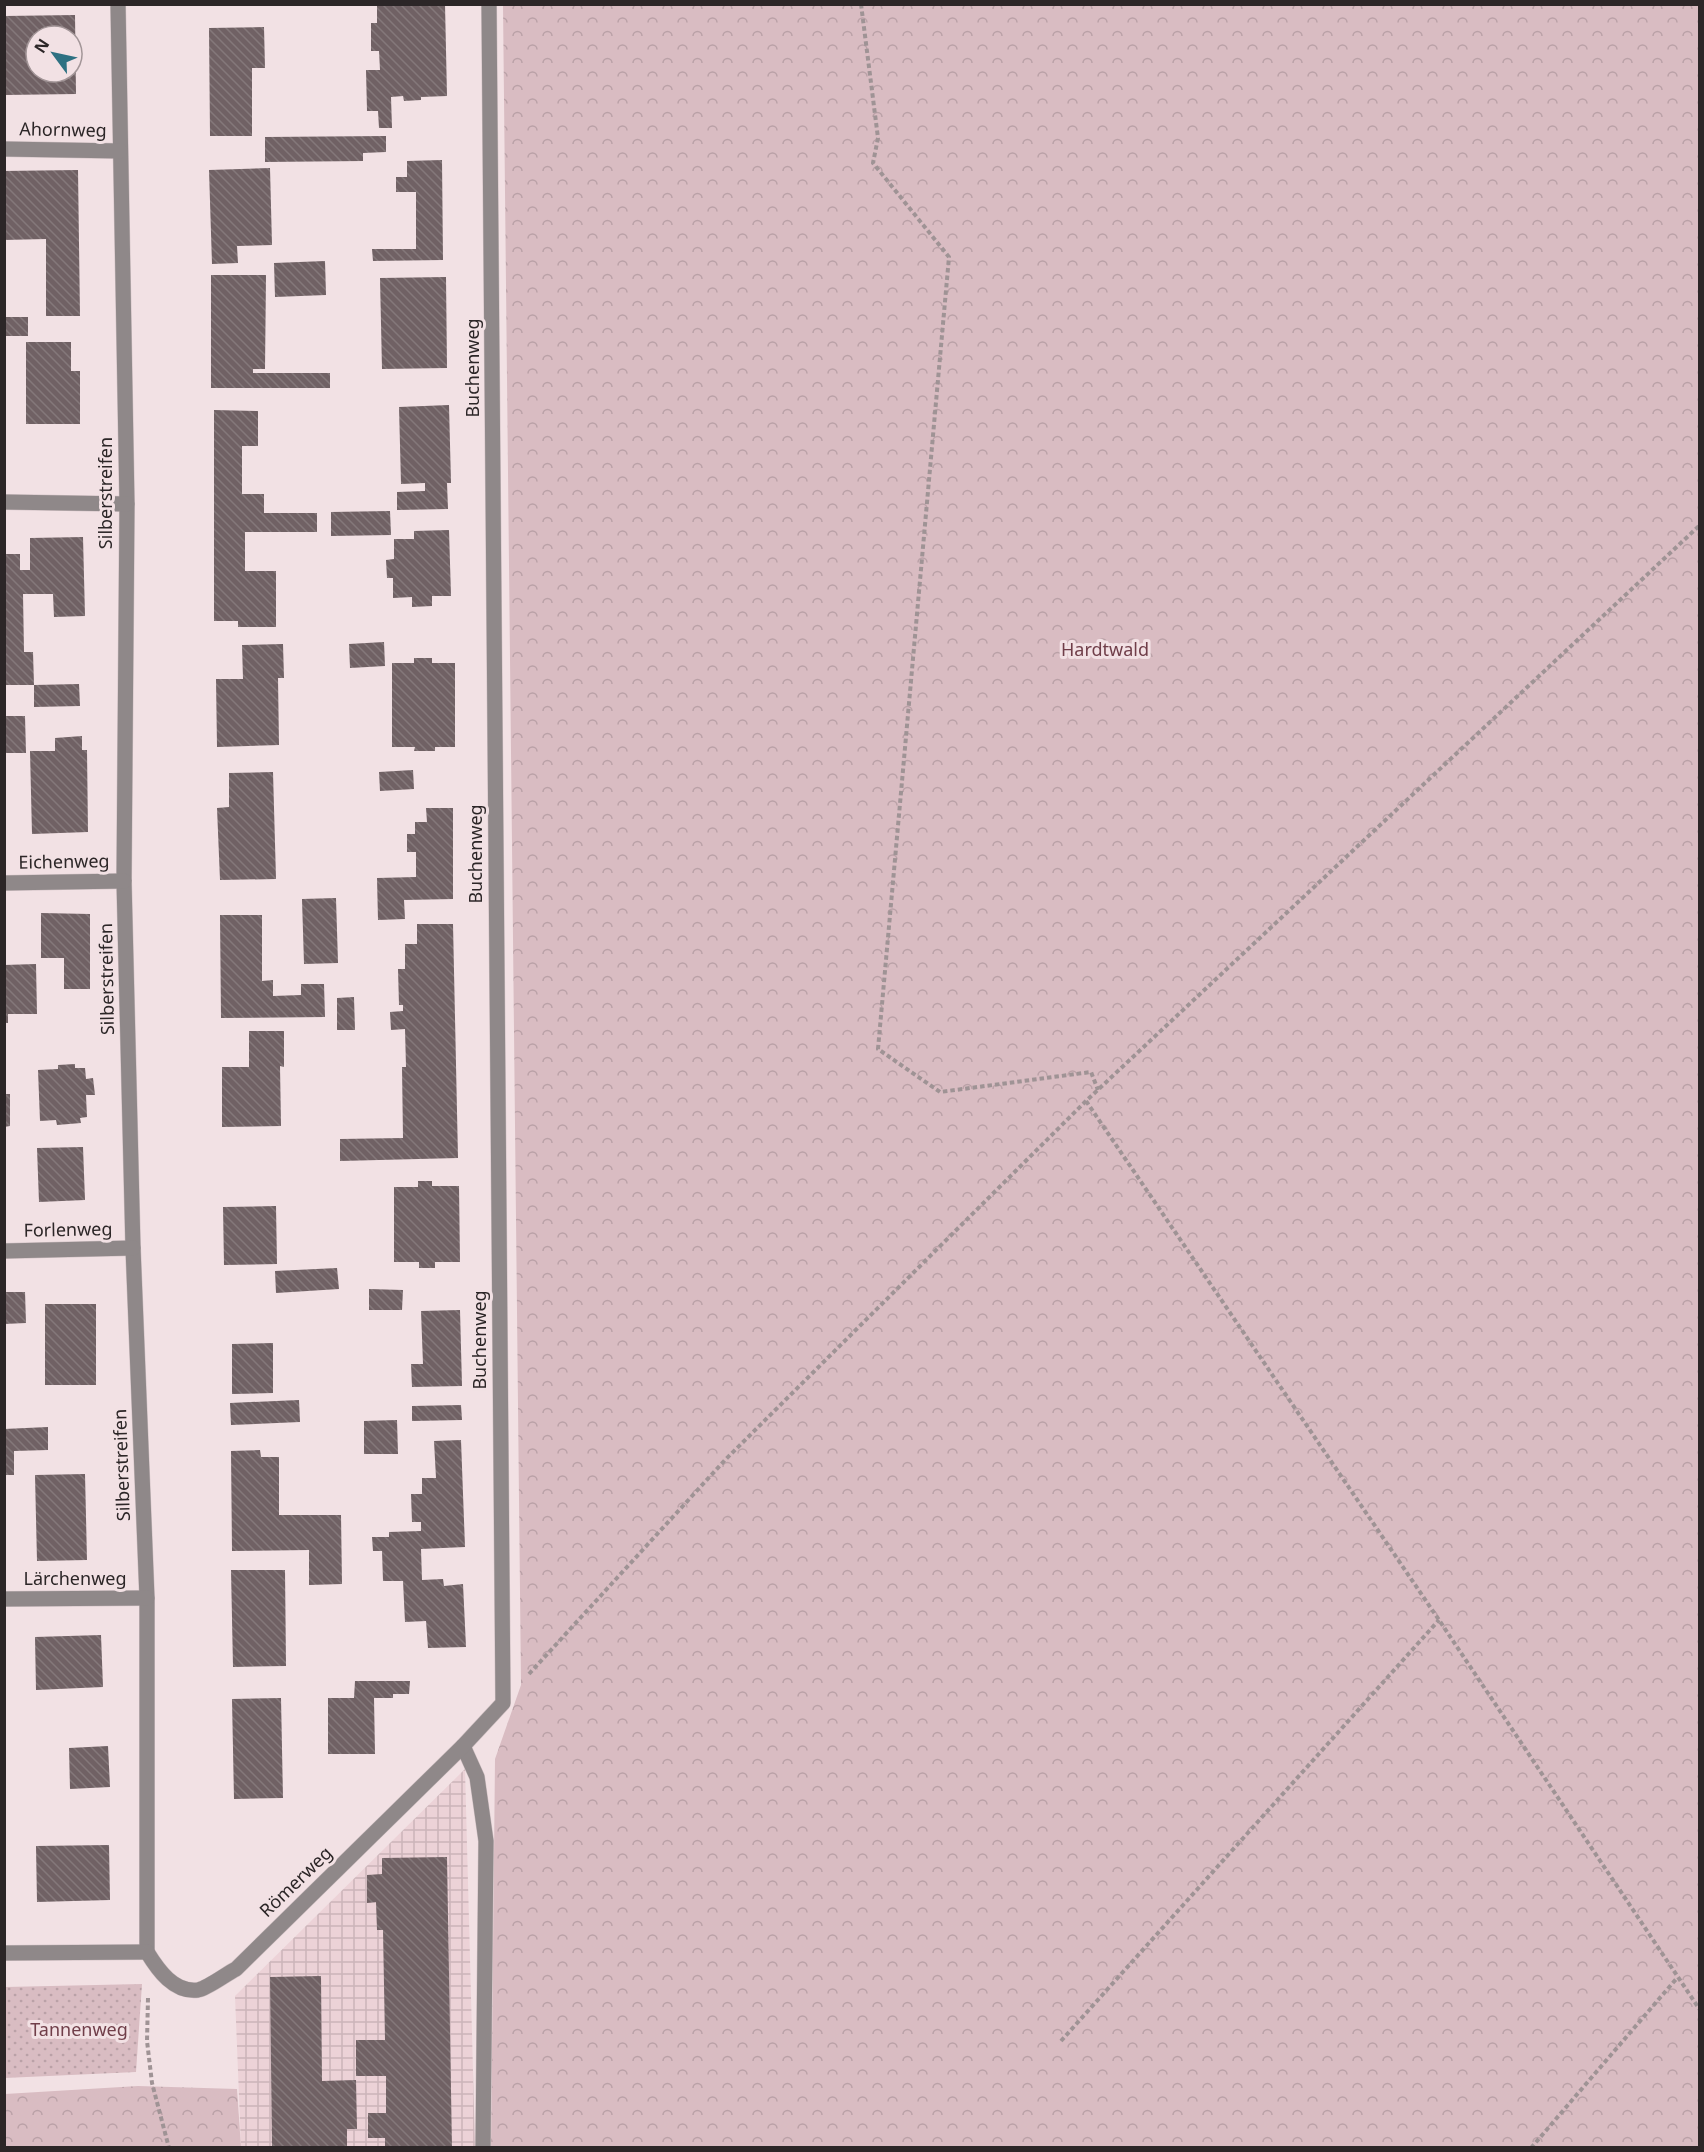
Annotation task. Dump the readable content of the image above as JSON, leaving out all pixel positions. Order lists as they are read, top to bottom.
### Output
{
  "streets": {
    "street": [
      "Ahornweg",
      "Buchenweg",
      "Silberstreifen",
      "Eichenweg",
      "Forlenweg",
      "Lärchenweg",
      "Römerweg"
    ]
  },
  "crossings": [
    ["Ahornweg", "Silberstreifen"],
    ["Buchenweg", "Römerweg"],
    ["Silberstreifen", "Eichenweg"],
    ["Silberstreifen", "Forlenweg"],
    ["Silberstreifen", "Lärchenweg"],
    ["Silberstreifen", "Römerweg"]
  ],
  "parks": ["Hardtwald", "Tannenweg"],
  "north": "top left"
}
